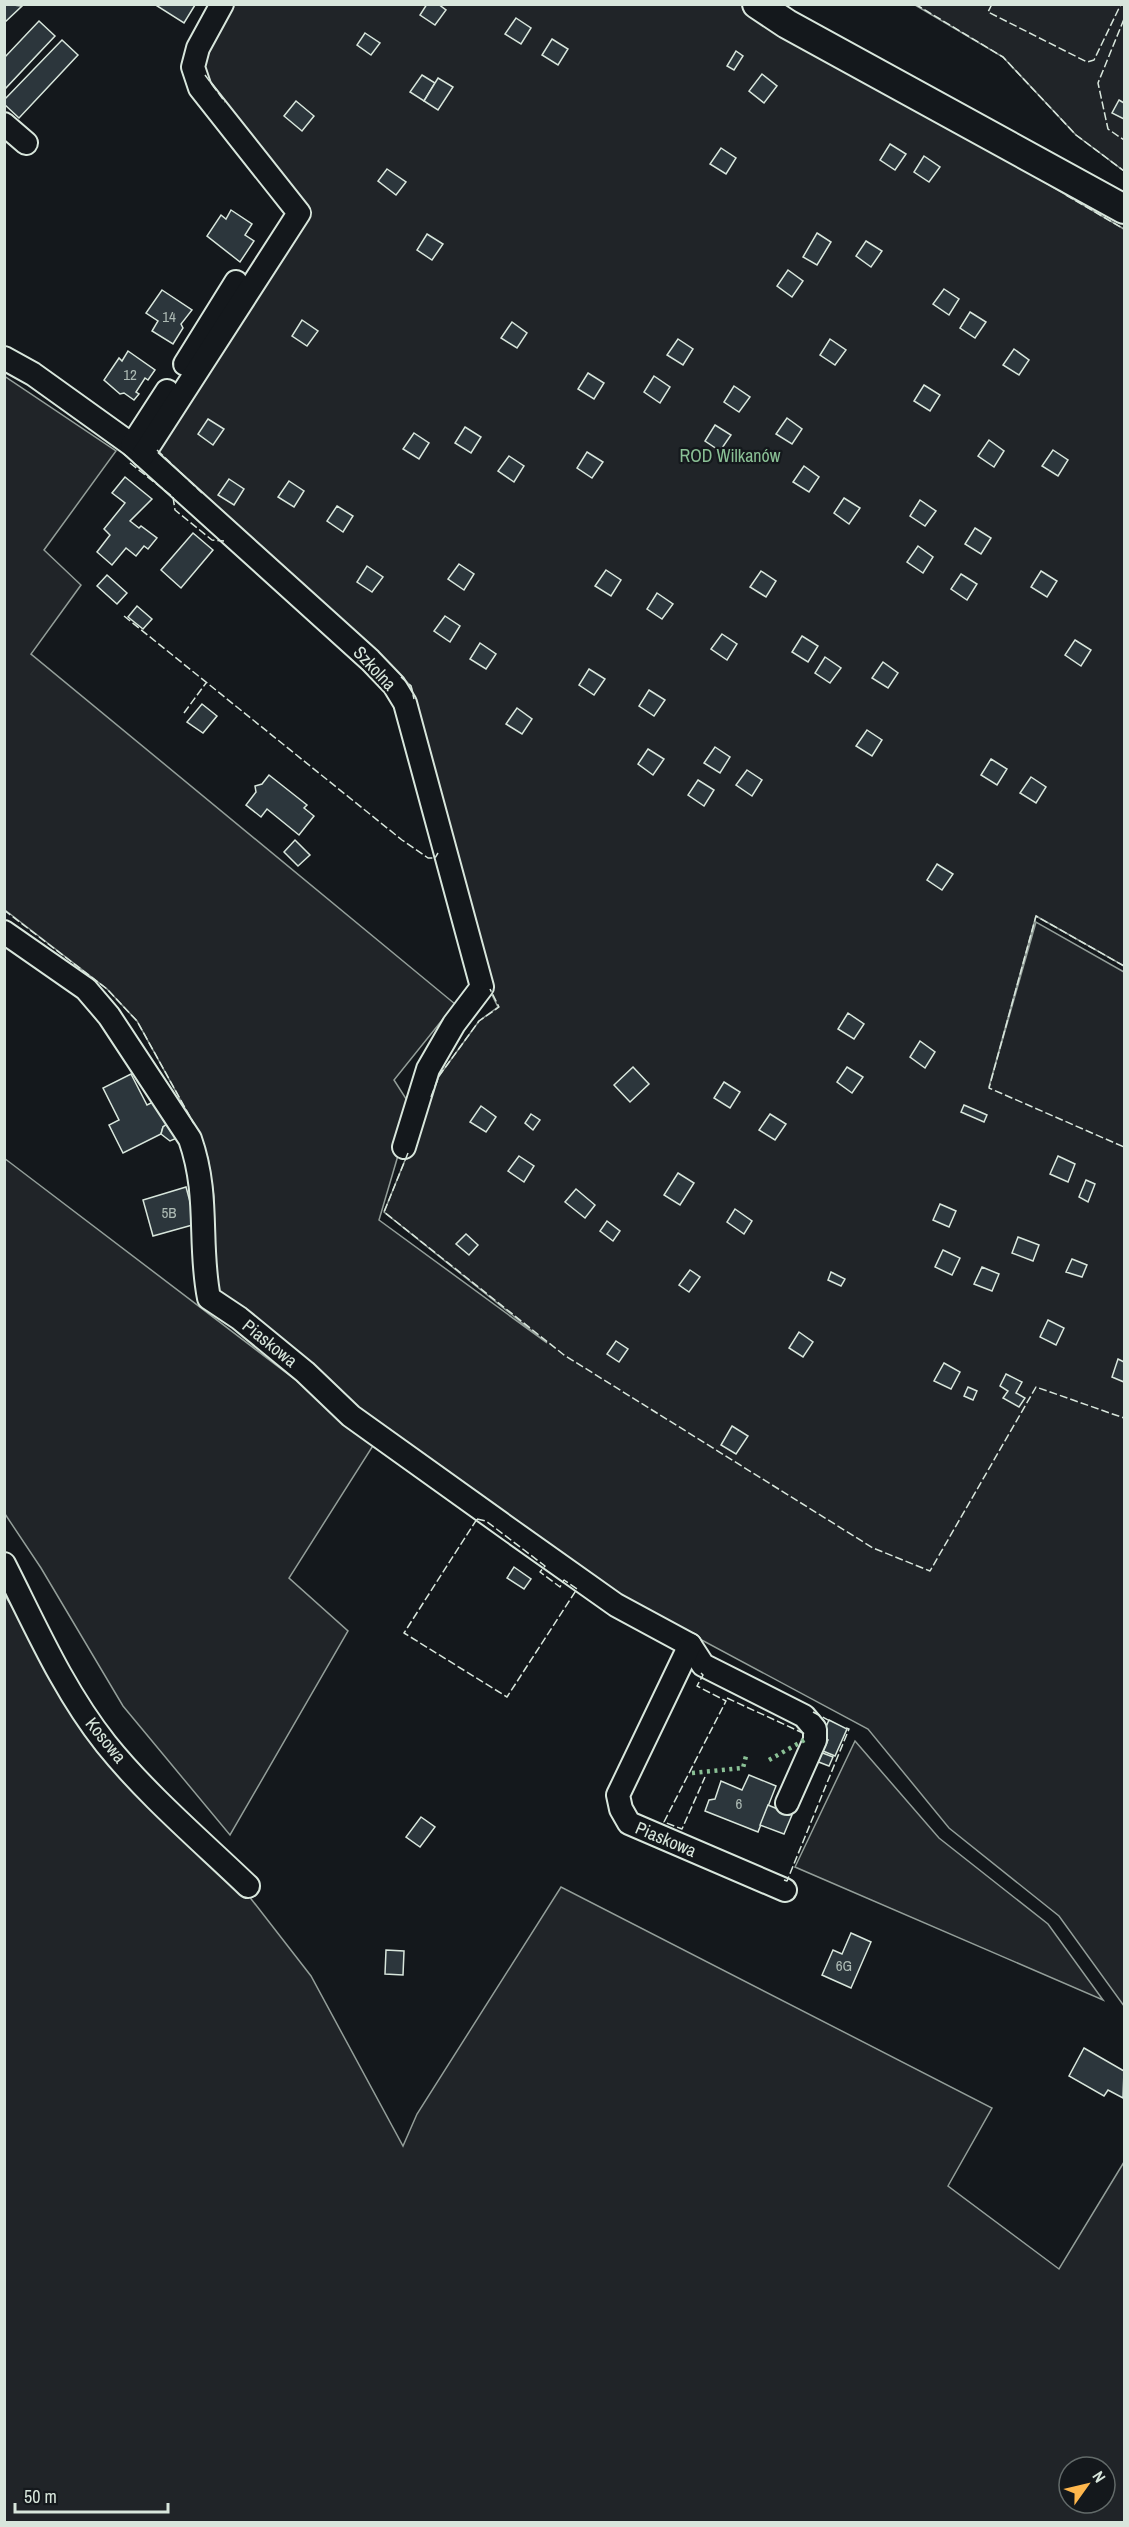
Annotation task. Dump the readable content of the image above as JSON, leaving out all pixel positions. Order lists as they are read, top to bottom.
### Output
{
  "streets": {
    "street": ["Szkolna", "Piaskowa", "Kosowa"]
  },
  "parks": ["ROD Wilkanów"],
  "house_numbers": [
    "14",
    "12",
    "5B",
    "6",
    "6G"
  ],
  "scale_bar": "50 m",
  "north": "top right"
}
